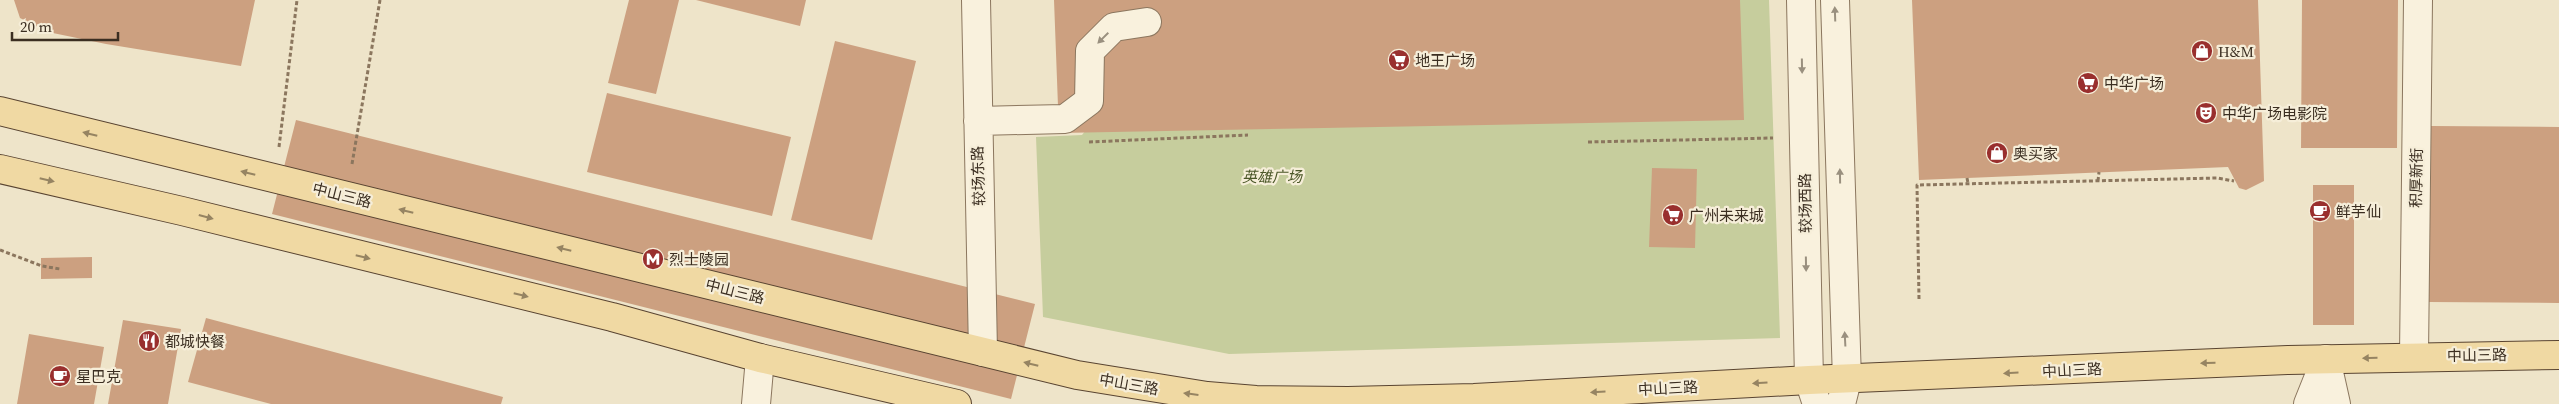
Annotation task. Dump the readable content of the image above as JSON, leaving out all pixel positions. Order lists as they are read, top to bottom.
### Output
{
  "streets": {
    "main road": ["中山三路"],
    "street": ["较场东路", "积厚新街", "较场西路"]
  },
  "crossings": [
    ["较场东路", "中山三路"],
    ["积厚新街", "中山三路"],
    ["中山三路", "较场西路"]
  ],
  "parks": ["英雄广场"],
  "places": {
    "shop": ["H&M", "奥买家"],
    "supermarket": ["地王广场", "中华广场", "广州未来城"],
    "theatre": ["中华广场电影院"],
    "cafe": ["鲜芋仙", "星巴克"],
    "metro station": ["烈士陵园"],
    "restaurant": ["都城快餐"]
  },
  "scale_bar": "20 m"
}
